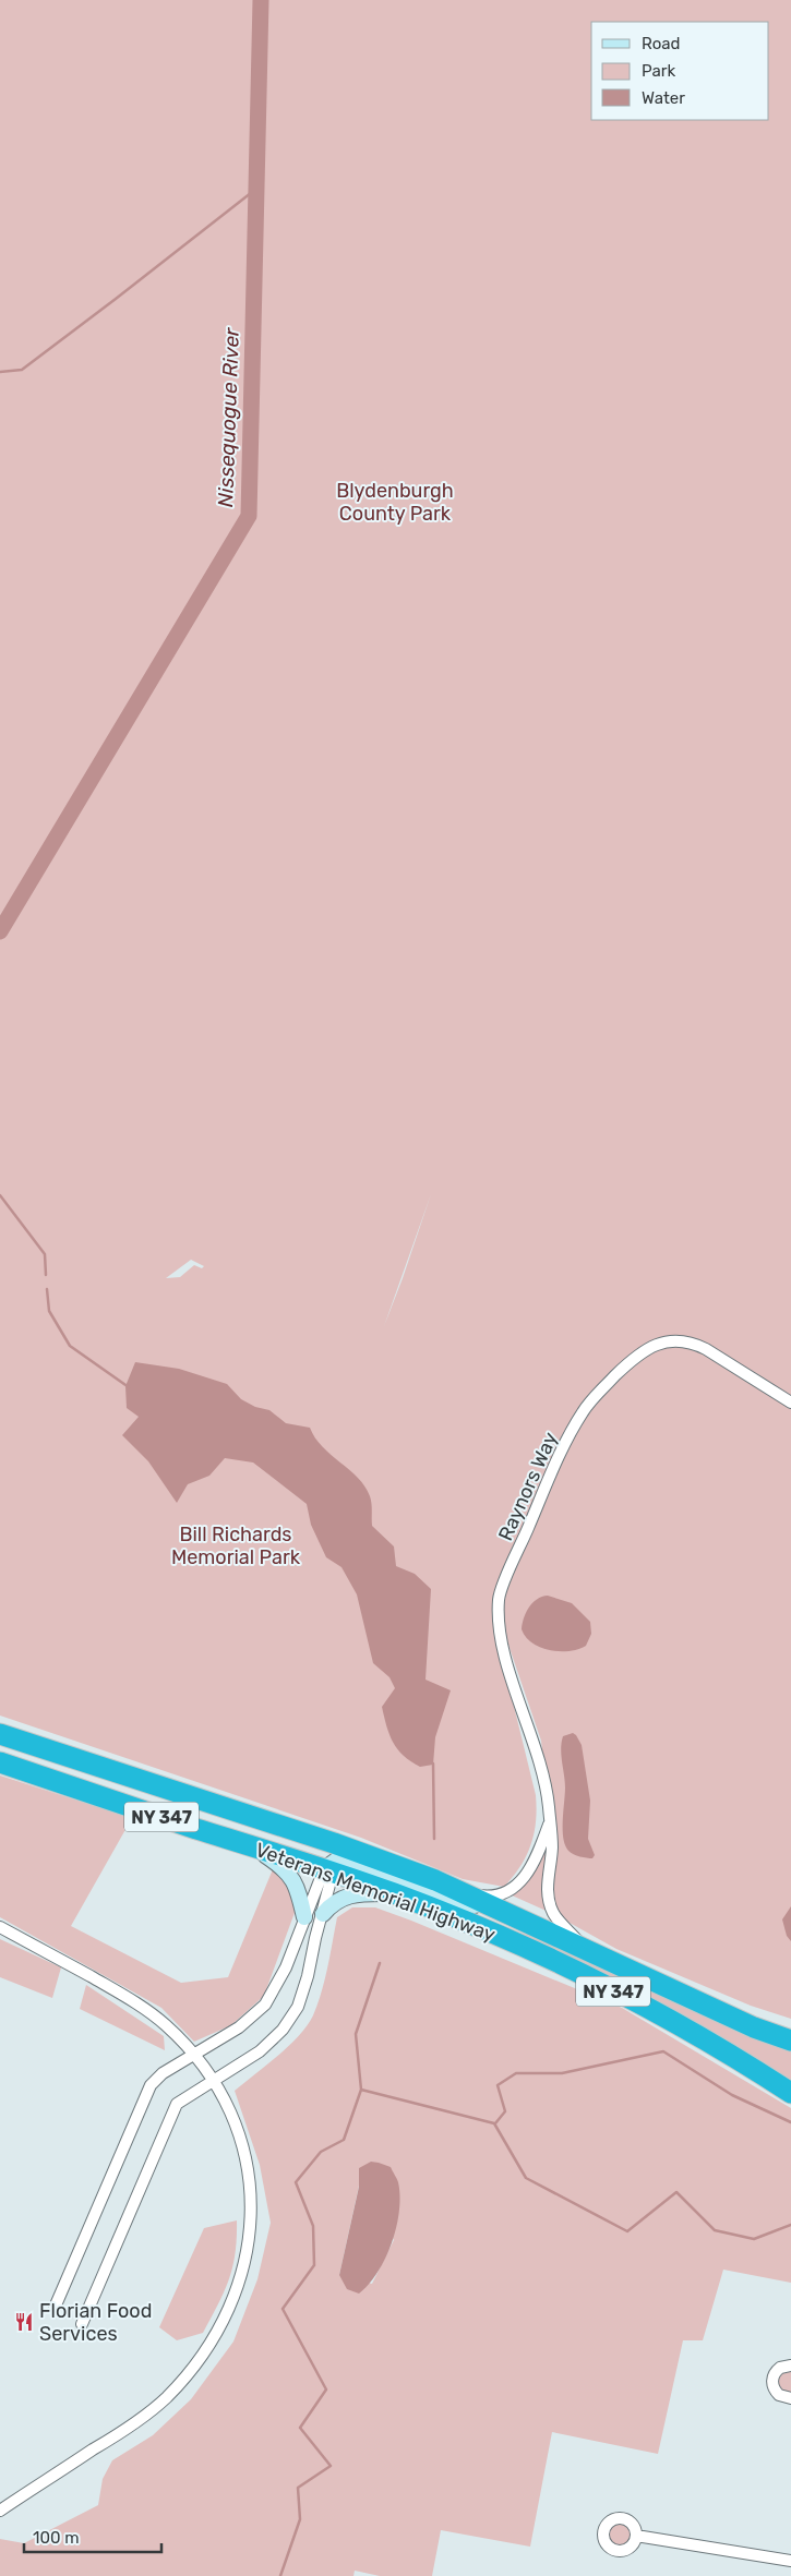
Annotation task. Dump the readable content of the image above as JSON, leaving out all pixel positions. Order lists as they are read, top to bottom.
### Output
{
  "streets": {
    "highway": ["NY 347", "Veterans Memorial Highway"],
    "street": ["Raynors Way"]
  },
  "crossings": [
    ["Raynors Way", "Veterans Memorial Highway"],
    ["NY 347", "Veterans Memorial Highway"]
  ],
  "water": ["Nissequogue River"],
  "parks": ["Blydenburgh County Park", "Bill Richards Memorial Park"],
  "places": {
    "restaurant": ["Florian Food Services"]
  },
  "legend": ["Road", "Park", "Water"],
  "scale_bar": "100 m"
}
